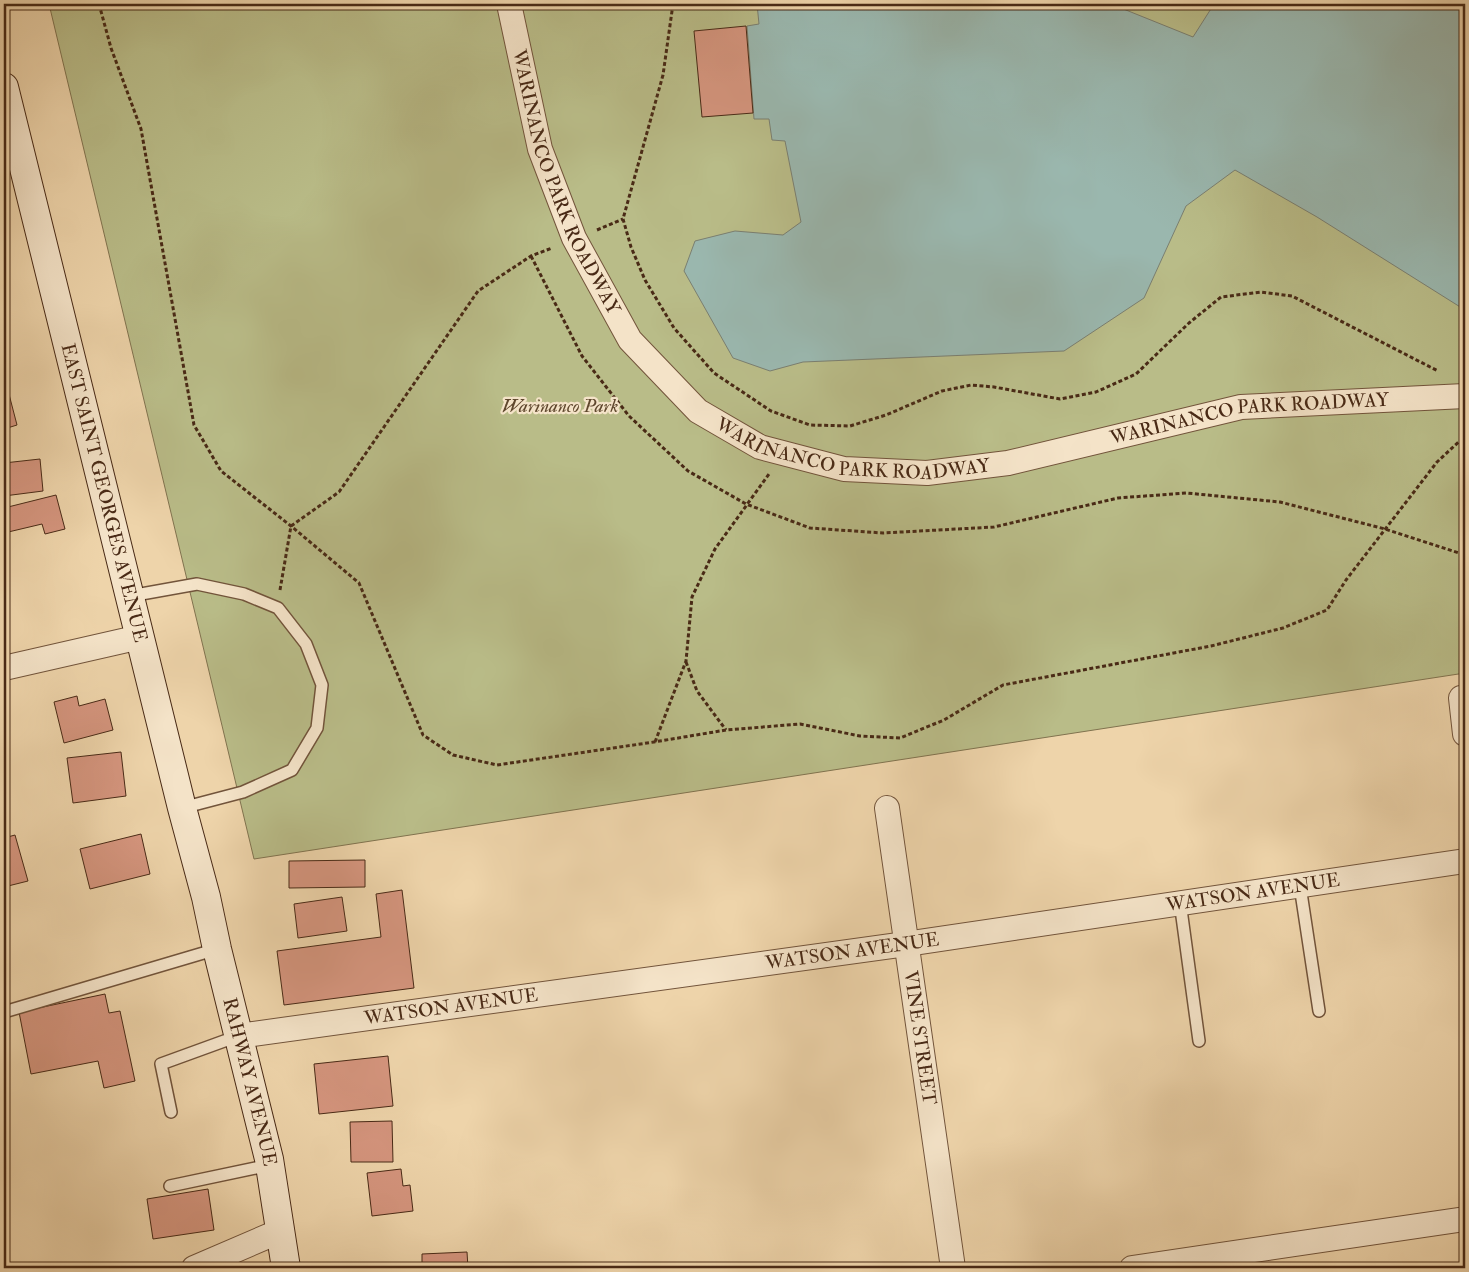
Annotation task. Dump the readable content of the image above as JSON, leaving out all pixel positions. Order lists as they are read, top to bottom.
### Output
{
  "streets": {
    "main road": ["EAST SAINT GEORGES AVENUE", "RAHWAY AVENUE"],
    "street": ["WARINANCO PARK ROADWAY", "WATSON AVENUE", "VINE STREET"]
  },
  "crossings": [
    ["EAST SAINT GEORGES AVENUE", "RAHWAY AVENUE"],
    ["WATSON AVENUE", "VINE STREET"],
    ["WATSON AVENUE", "RAHWAY AVENUE"]
  ],
  "parks": ["Warinanco Park"]
}
